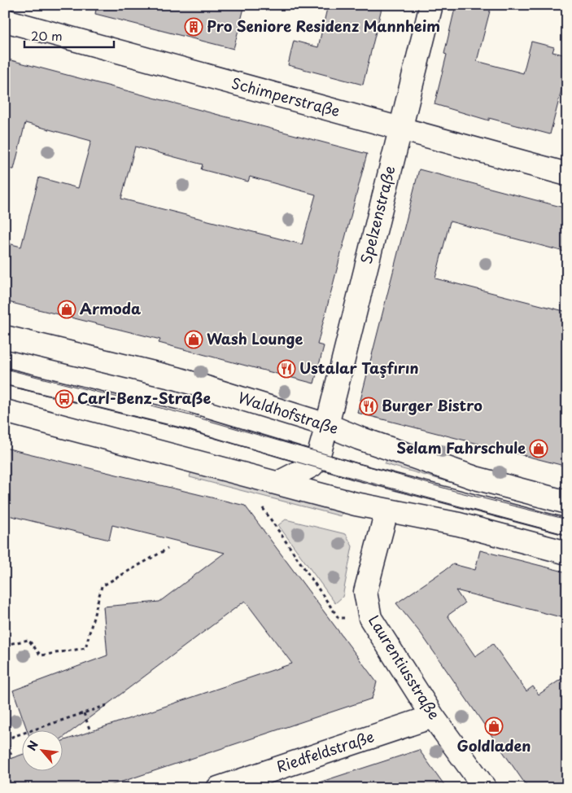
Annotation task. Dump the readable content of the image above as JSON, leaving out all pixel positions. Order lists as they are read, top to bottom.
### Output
{
  "streets": {
    "street": [
      "Schimperstraße",
      "Spelzenstraße",
      "Waldhofstraße",
      "Laurentiusstraße",
      "Riedfeldstraße"
    ]
  },
  "crossings": [
    ["Schimperstraße", "Spelzenstraße"],
    ["Spelzenstraße", "Waldhofstraße"],
    ["Laurentiusstraße", "Riedfeldstraße"]
  ],
  "places": {
    "building": ["Pro Seniore Residenz Mannheim"],
    "shop": [
      "Armoda",
      "Wash Lounge",
      "Selam Fahrschule",
      "Goldladen"
    ],
    "restaurant": ["Ustalar Taşfırın", "Burger Bistro"],
    "bus stop": ["Carl-Benz-Straße"]
  },
  "scale_bar": "20 m",
  "north": "top left"
}
